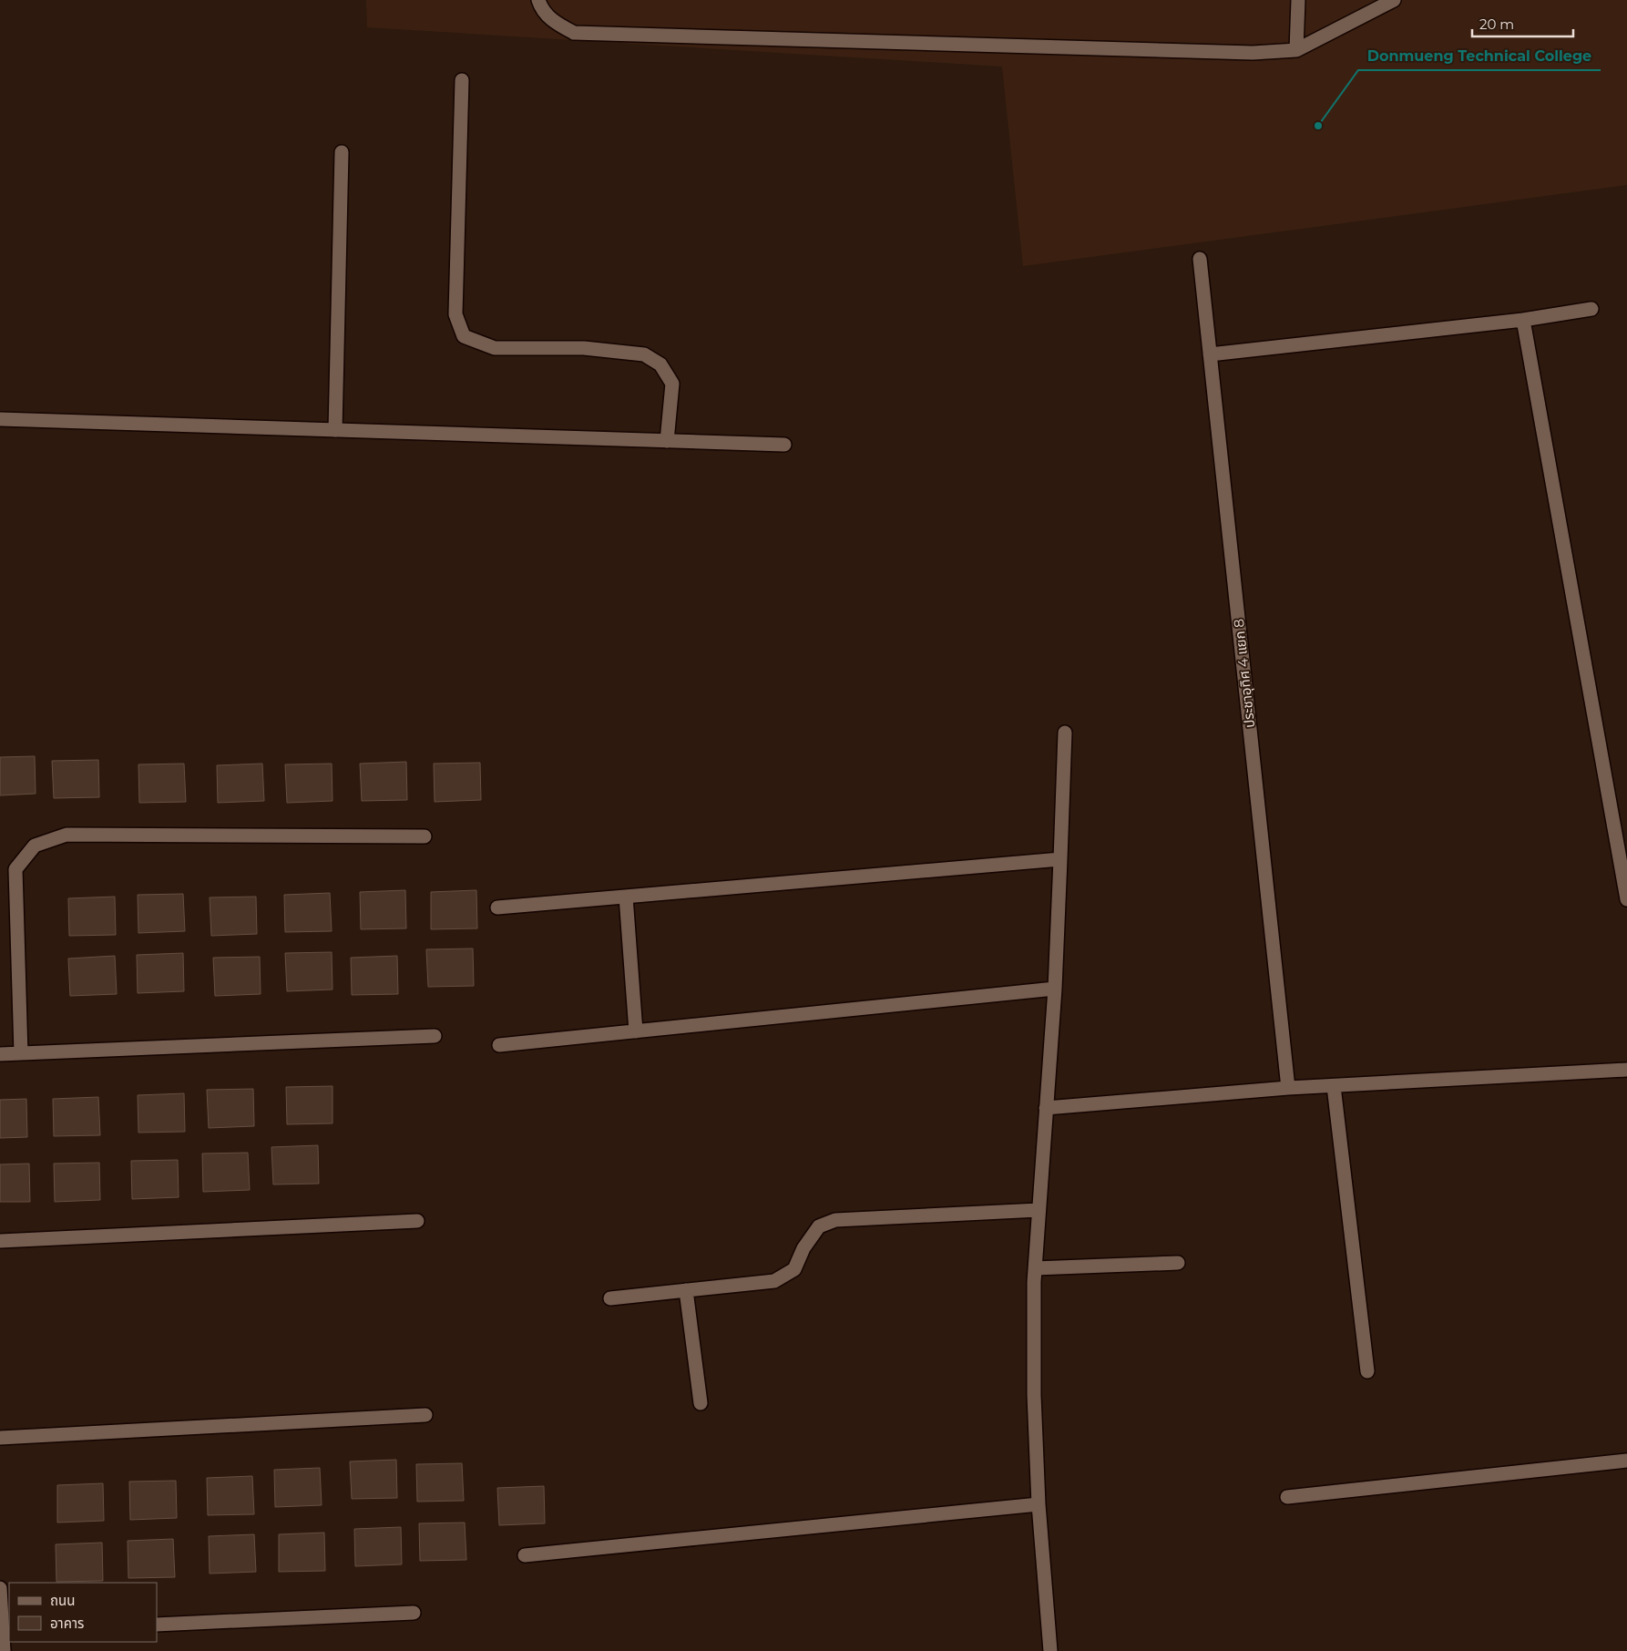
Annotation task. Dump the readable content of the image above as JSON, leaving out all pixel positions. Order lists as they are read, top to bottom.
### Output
{
  "streets": {
    "street": ["ประชาอุทิศ 4 แยก 8"]
  },
  "places": ["Donmueng Technical College"],
  "legend": ["ถนน", "อาคาร"],
  "scale_bar": "20 m"
}
